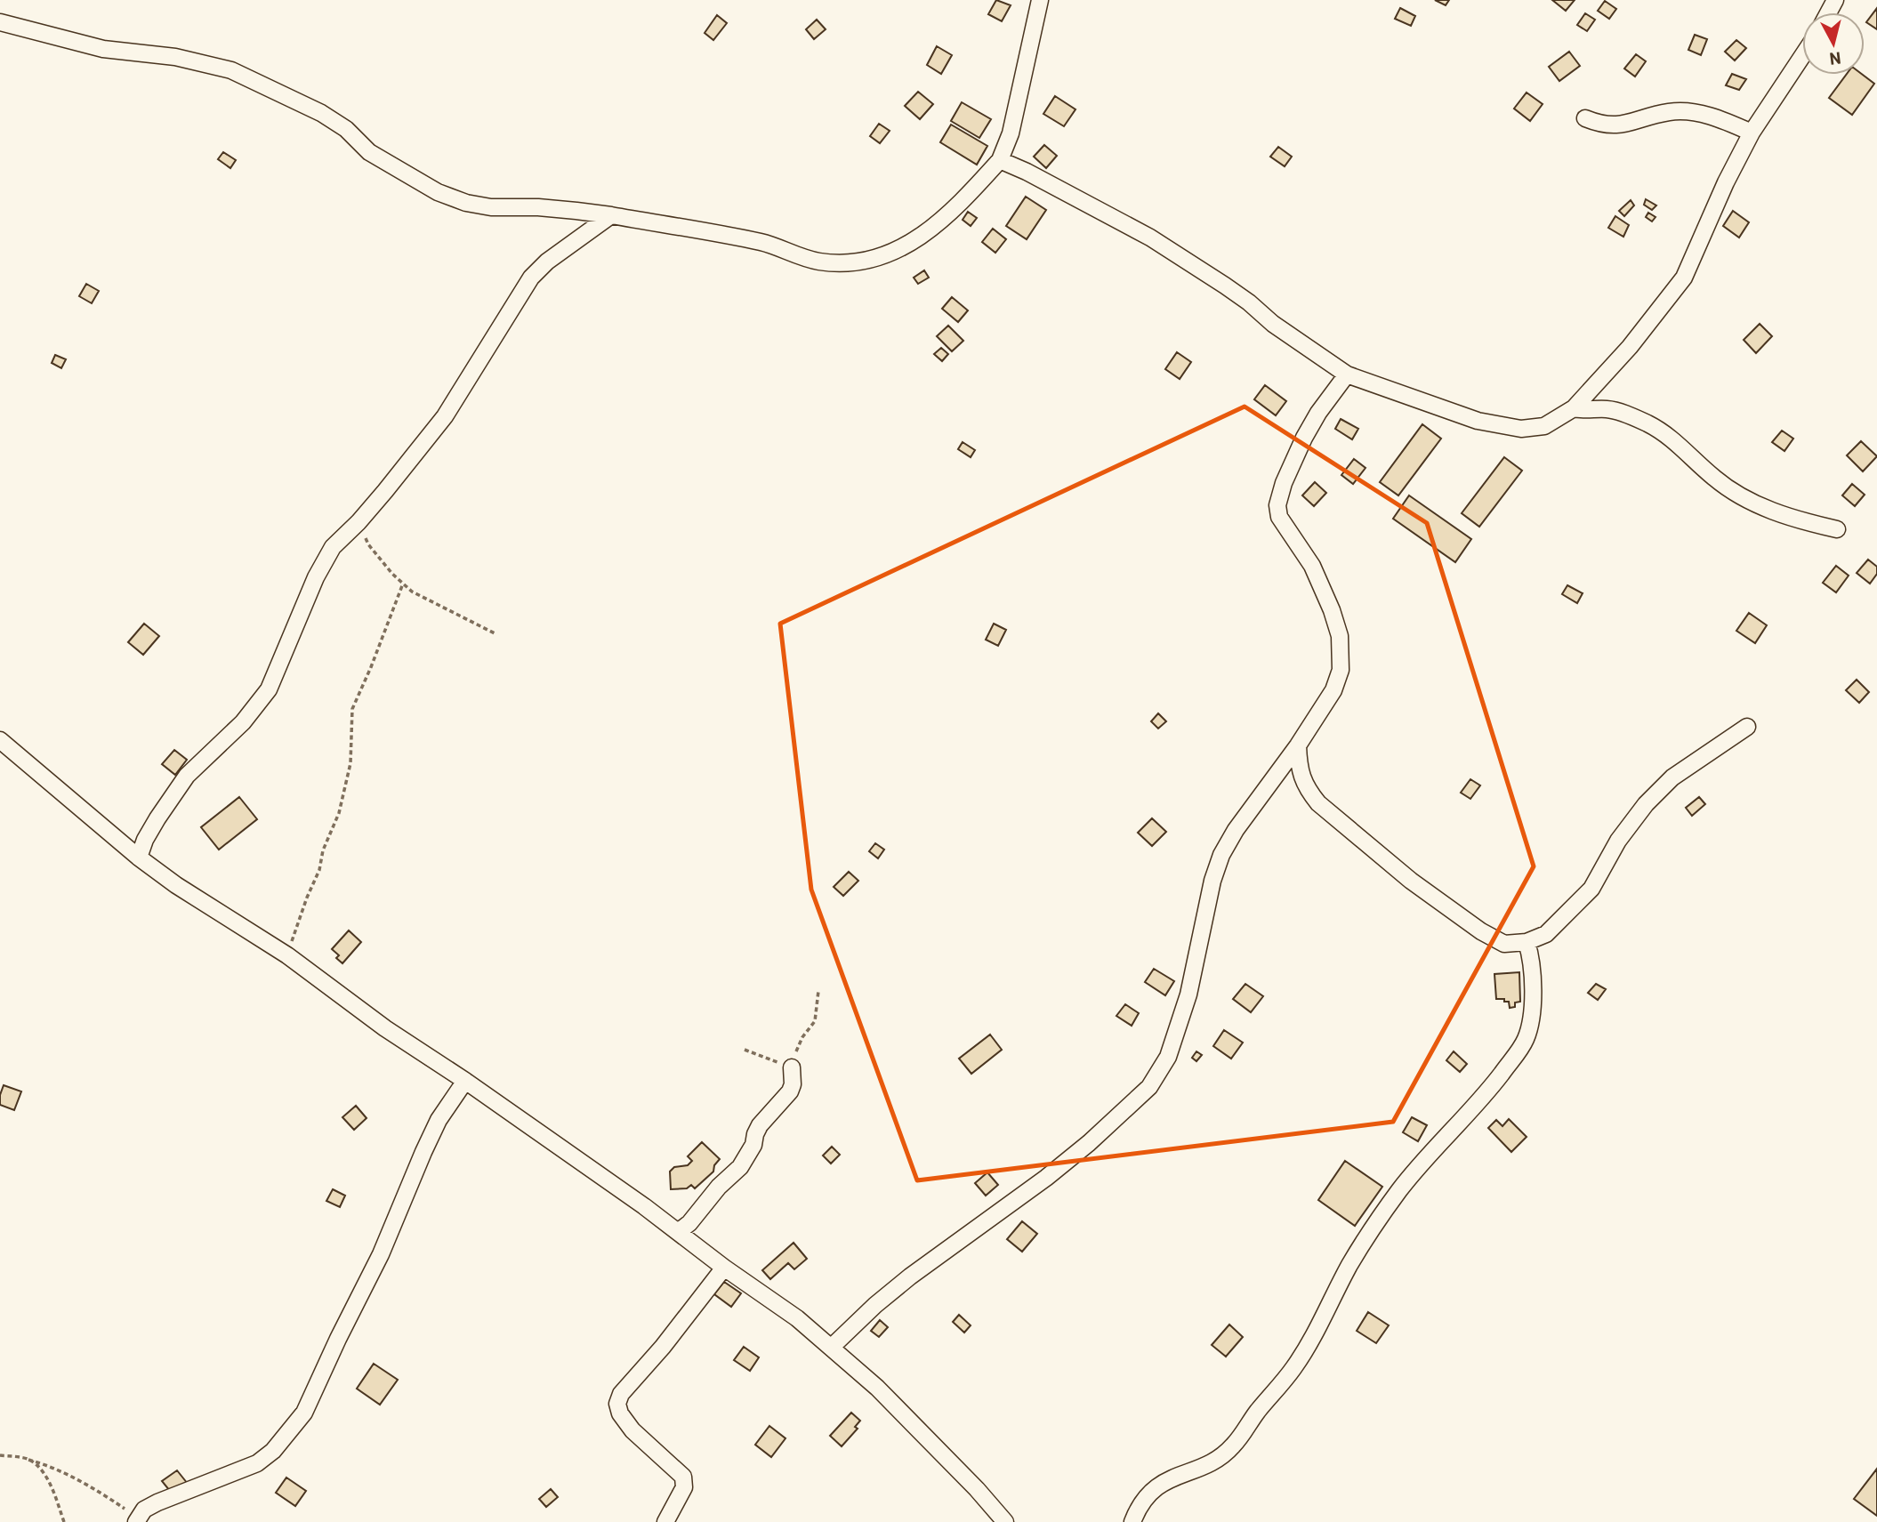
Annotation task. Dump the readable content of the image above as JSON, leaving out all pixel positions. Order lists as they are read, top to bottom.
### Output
{
  "north": "bottom"
}
